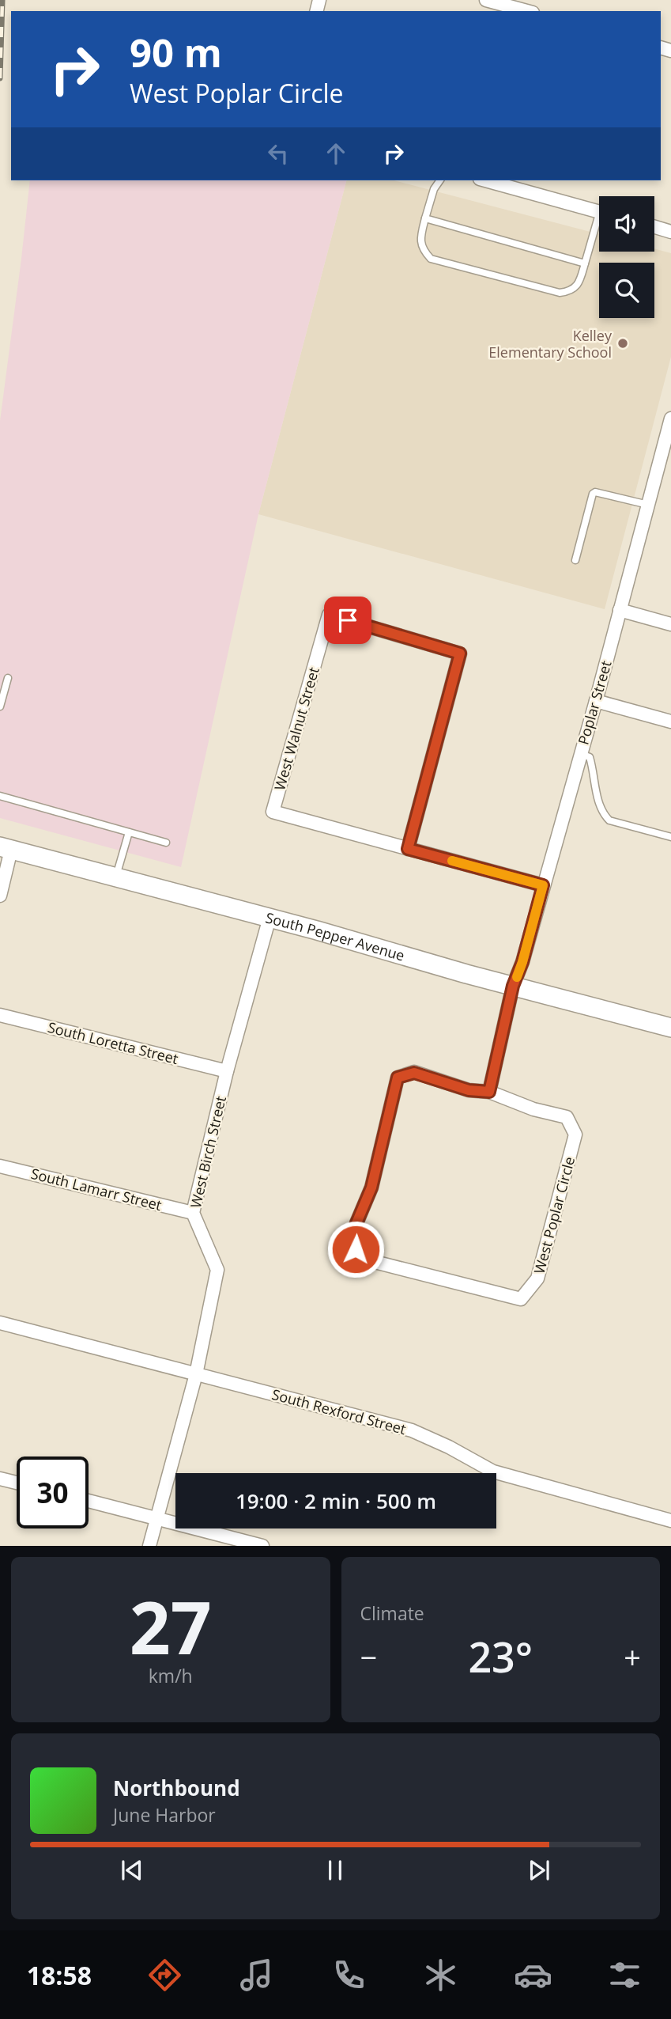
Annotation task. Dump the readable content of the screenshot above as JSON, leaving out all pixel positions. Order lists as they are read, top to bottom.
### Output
{
  "streets": {
    "main road": ["South Pepper Avenue"],
    "street": [
      "Poplar Street",
      "West Walnut Street",
      "South Loretta Street",
      "West Birch Street",
      "South Lamarr Street",
      "West Poplar Circle",
      "South Rexford Street"
    ]
  },
  "crossings": [
    ["Poplar Street", "South Pepper Avenue"],
    ["Poplar Street", "West Poplar Circle"],
    ["South Pepper Avenue", "West Birch Street"],
    ["South Loretta Street", "West Birch Street"],
    ["West Birch Street", "South Lamarr Street"],
    ["West Birch Street", "South Rexford Street"]
  ],
  "places": ["Kelley Elementary School"],
  "page": {
    "turn": ["90 m", "West Poplar Circle"],
    "limit": "30",
    "trip": "19:00 · 2 min · 500 m",
    "tile": [
      ["27", "km/h"],
      "Climate"
    ],
    "heat": ["−", "23°", "+"],
    "song": ["Northbound", "June Harbor"],
    "tabs": "18:58"
  }
}
